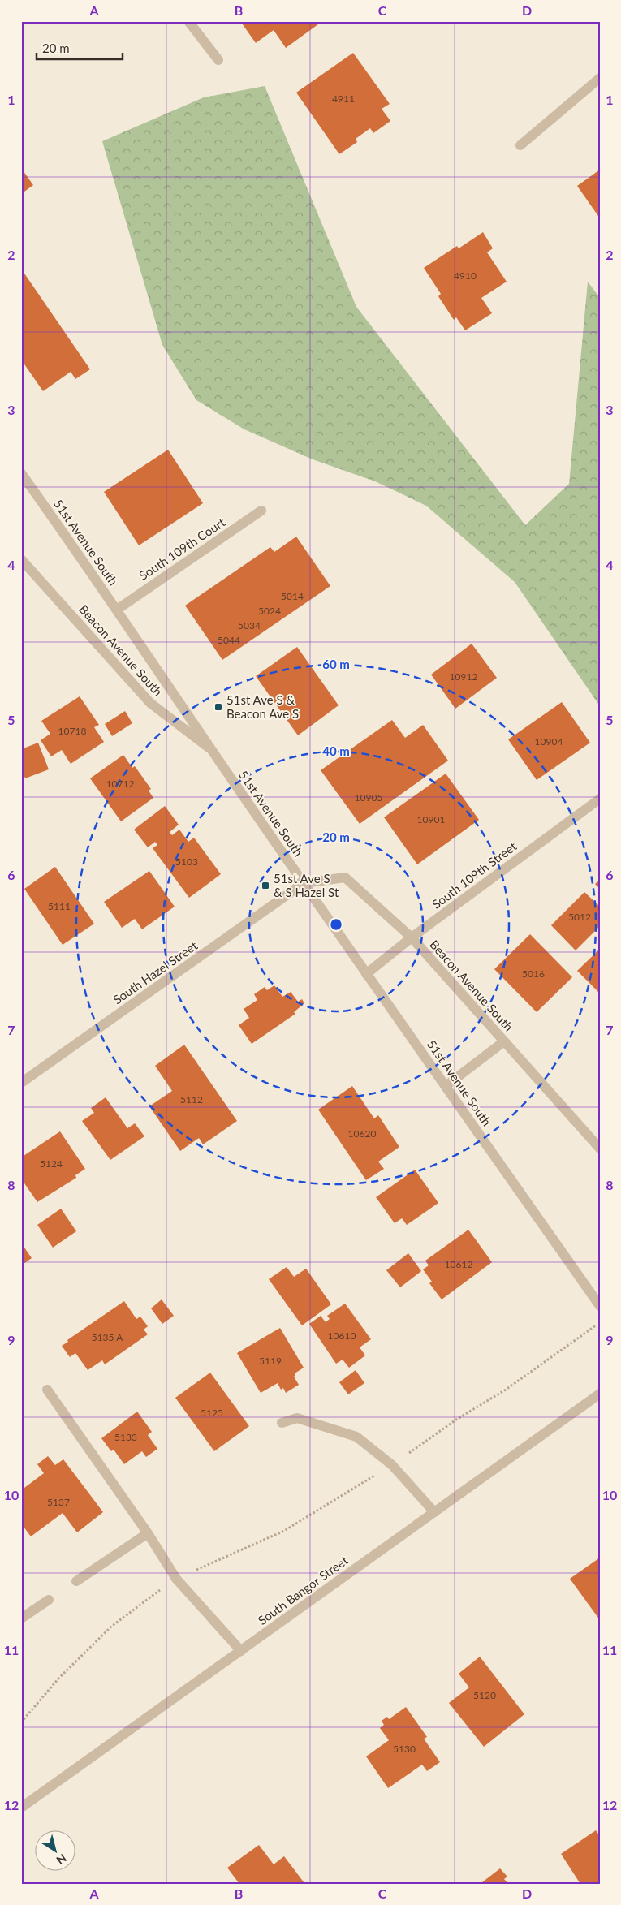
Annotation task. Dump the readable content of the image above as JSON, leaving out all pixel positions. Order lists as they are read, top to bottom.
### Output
{
  "streets": {
    "street": [
      "51st Avenue South",
      "South 109th Court",
      "Beacon Avenue South",
      "South 109th Street",
      "South Hazel Street",
      "South Bangor Street"
    ]
  },
  "crossings": [
    ["51st Avenue South", "South 109th Court"],
    ["51st Avenue South", "Beacon Avenue South"],
    ["51st Avenue South", "South 109th Street"],
    ["51st Avenue South", "South Hazel Street"],
    ["Beacon Avenue South", "South 109th Street"],
    ["Beacon Avenue South", "South Hazel Street"]
  ],
  "places": {
    "transit": ["51st Ave S & Beacon Ave S", "51st Ave S & S Hazel St"]
  },
  "house_numbers": [
    "4911",
    "4910",
    "5014",
    "5024",
    "5034",
    "5044",
    "10912",
    "10718",
    "10904",
    "10712",
    "10905",
    "10901",
    "5103",
    "5111",
    "5012",
    "5016",
    "5112",
    "10620",
    "5124",
    "10612",
    "10610",
    "5135 A",
    "5119",
    "5125",
    "5133",
    "5137",
    "5120",
    "5130"
  ],
  "scale_bar": "20 m",
  "north": "bottom right",
  "grid": {
    "columns": [
      "A",
      "B",
      "C",
      "D"
    ],
    "rows": [
      "1",
      "2",
      "3",
      "4",
      "5",
      "6",
      "7",
      "8",
      "9",
      "10",
      "11",
      "12"
    ]
  },
  "rings": ["60 m", "40 m", "20 m"]
}
